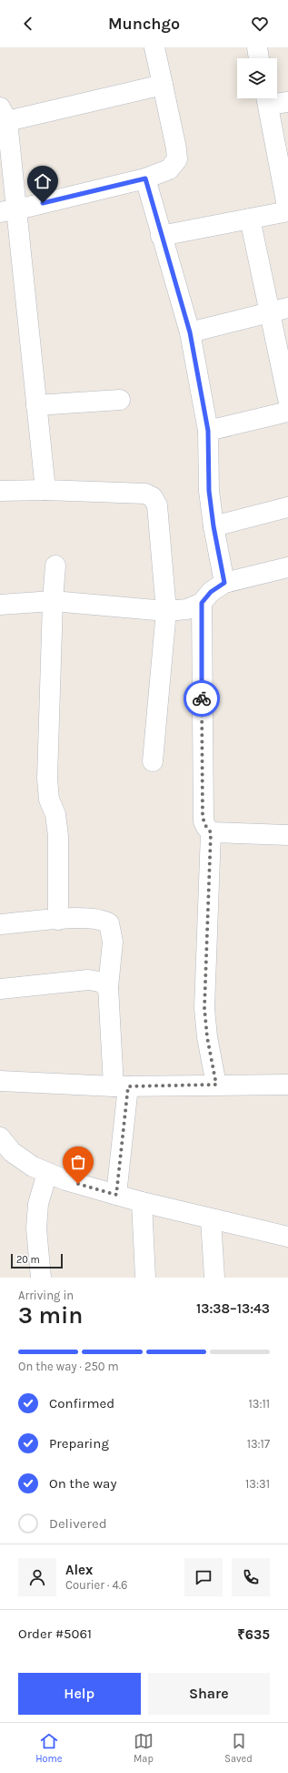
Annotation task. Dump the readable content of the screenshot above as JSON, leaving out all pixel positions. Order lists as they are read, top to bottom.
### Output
{
  "scale_bar": "20 m",
  "page": {
    "header": "Munchgo",
    "scale": "20 m",
    "heading": ["3 min", "Arriving in", "13:38–13:43"],
    "panel": [
      "Alex",
      "Courier · 4.6",
      "Order #5061",
      "₹635"
    ],
    "bar": "On the way · 250 m",
    "list": [
      ["Confirmed", "13:11"],
      ["Preparing", "13:17"],
      ["On the way", "13:31"],
      "Delivered"
    ],
    "buttons": ["Help", "Share"],
    "tabs": ["Home", "Map", "Saved"]
  }
}
